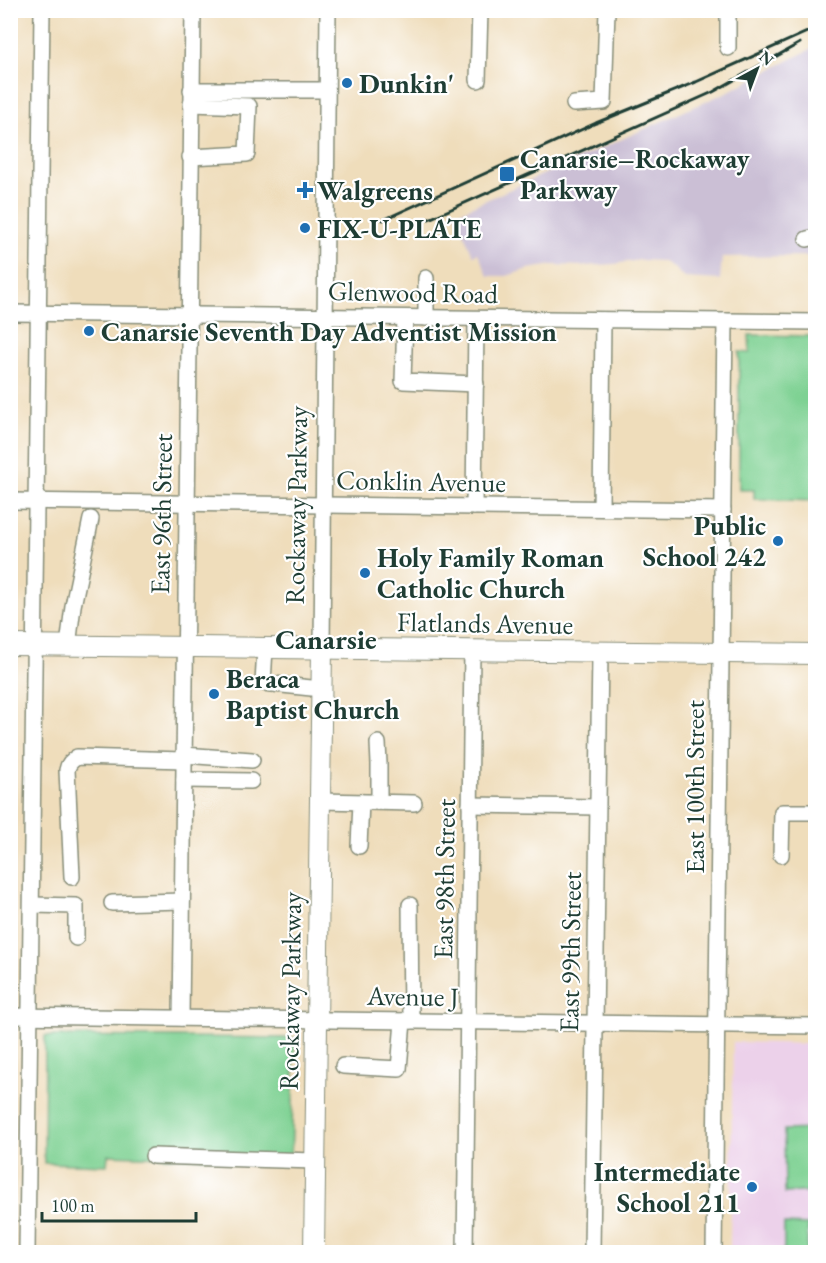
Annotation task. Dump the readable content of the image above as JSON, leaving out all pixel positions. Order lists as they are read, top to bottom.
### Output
{
  "streets": {
    "main road": ["Rockaway Parkway", "Flatlands Avenue"],
    "street": [
      "Glenwood Road",
      "Conklin Avenue",
      "East 96th Street",
      "East 100th Street",
      "East 98th Street",
      "East 99th Street",
      "Avenue J"
    ]
  },
  "crossings": [
    ["Glenwood Road", "Rockaway Parkway"],
    ["Glenwood Road", "East 96th Street"],
    ["Glenwood Road", "East 100th Street"],
    ["Conklin Avenue", "Rockaway Parkway"],
    ["Conklin Avenue", "East 96th Street"],
    ["Conklin Avenue", "East 100th Street"],
    ["Rockaway Parkway", "Flatlands Avenue"],
    ["Rockaway Parkway", "Avenue J"],
    ["East 96th Street", "Flatlands Avenue"],
    ["East 96th Street", "Avenue J"],
    ["Flatlands Avenue", "East 100th Street"],
    ["Flatlands Avenue", "East 98th Street"],
    ["Flatlands Avenue", "East 99th Street"],
    ["East 100th Street", "Avenue J"],
    ["East 98th Street", "Avenue J"],
    ["East 99th Street", "Avenue J"]
  ],
  "districts": ["Canarsie"],
  "places": {
    "other": [
      "Dunkin'",
      "FIX-U-PLATE",
      "Canarsie Seventh Day Adventist Mission",
      "Public School 242",
      "Holy Family Roman Catholic Church",
      "Beraca Baptist Church",
      "Intermediate School 211"
    ],
    "transit": ["Canarsie–Rockaway Parkway"],
    "health": ["Walgreens"]
  },
  "scale_bar": "100 m",
  "north": "top right"
}
